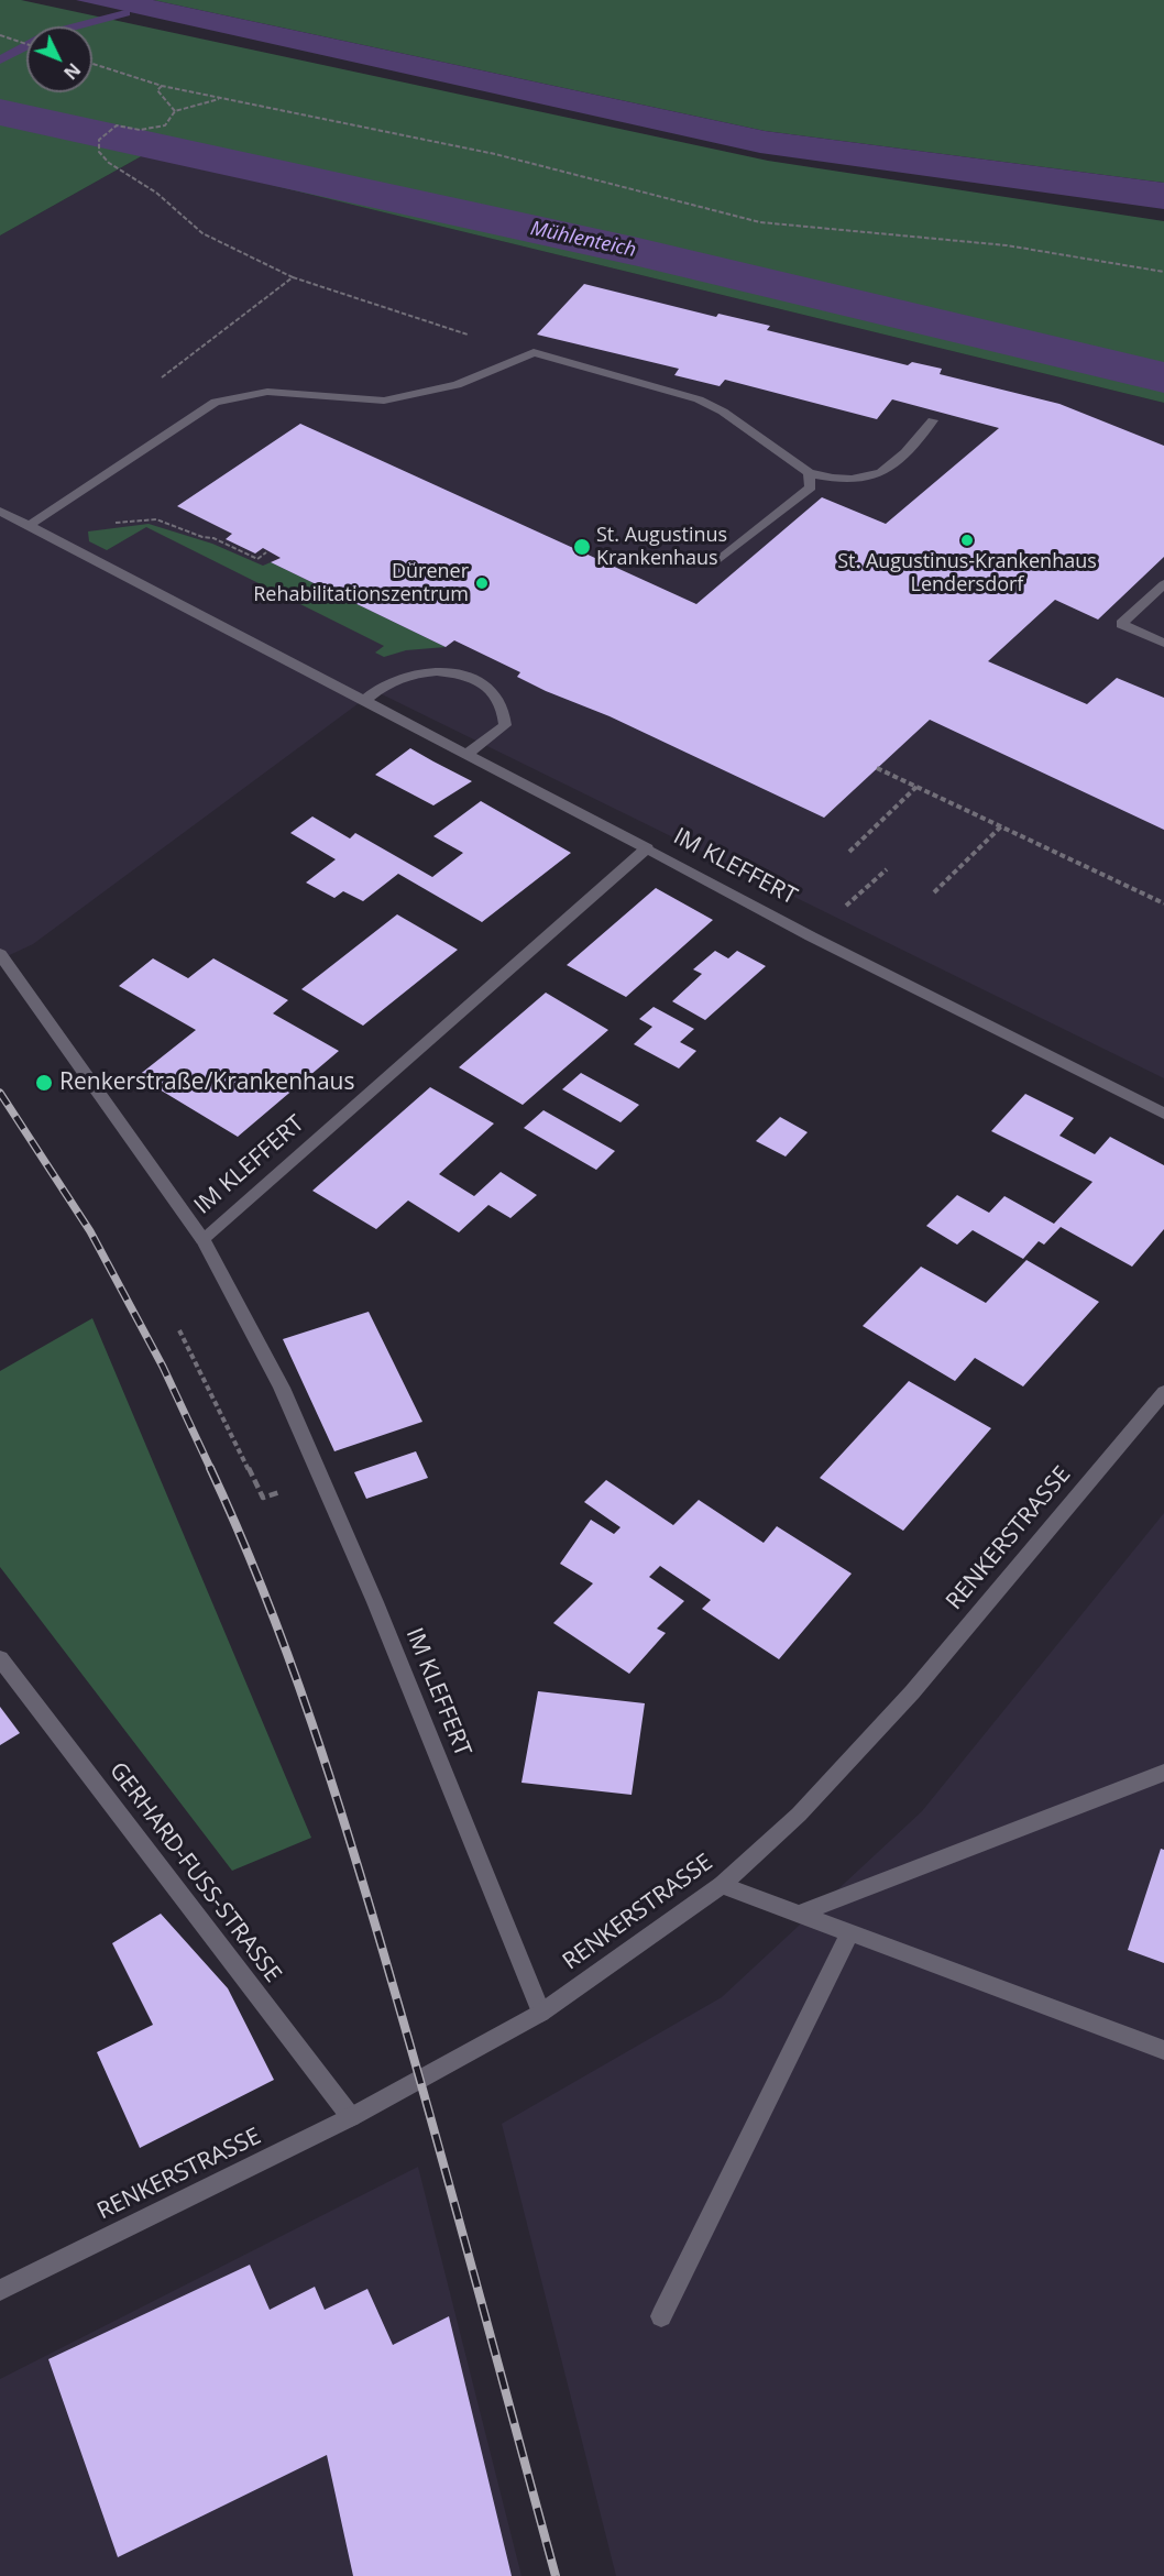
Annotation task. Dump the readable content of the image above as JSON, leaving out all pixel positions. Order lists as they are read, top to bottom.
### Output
{
  "streets": {
    "street": ["IM KLEFFERT", "RENKERSTRASSE", "GERHARD-FUSS-STRASSE"]
  },
  "crossings": [
    ["IM KLEFFERT", "RENKERSTRASSE"],
    ["RENKERSTRASSE", "GERHARD-FUSS-STRASSE"]
  ],
  "water": ["Mühlenteich"],
  "places": [
    "St. Augustinus-Krankenhaus Lendersdorf",
    "St. Augustinus Krankenhaus",
    "Dürener Rehabilitationszentrum",
    "Renkerstraße/Krankenhaus"
  ],
  "north": "bottom right"
}
